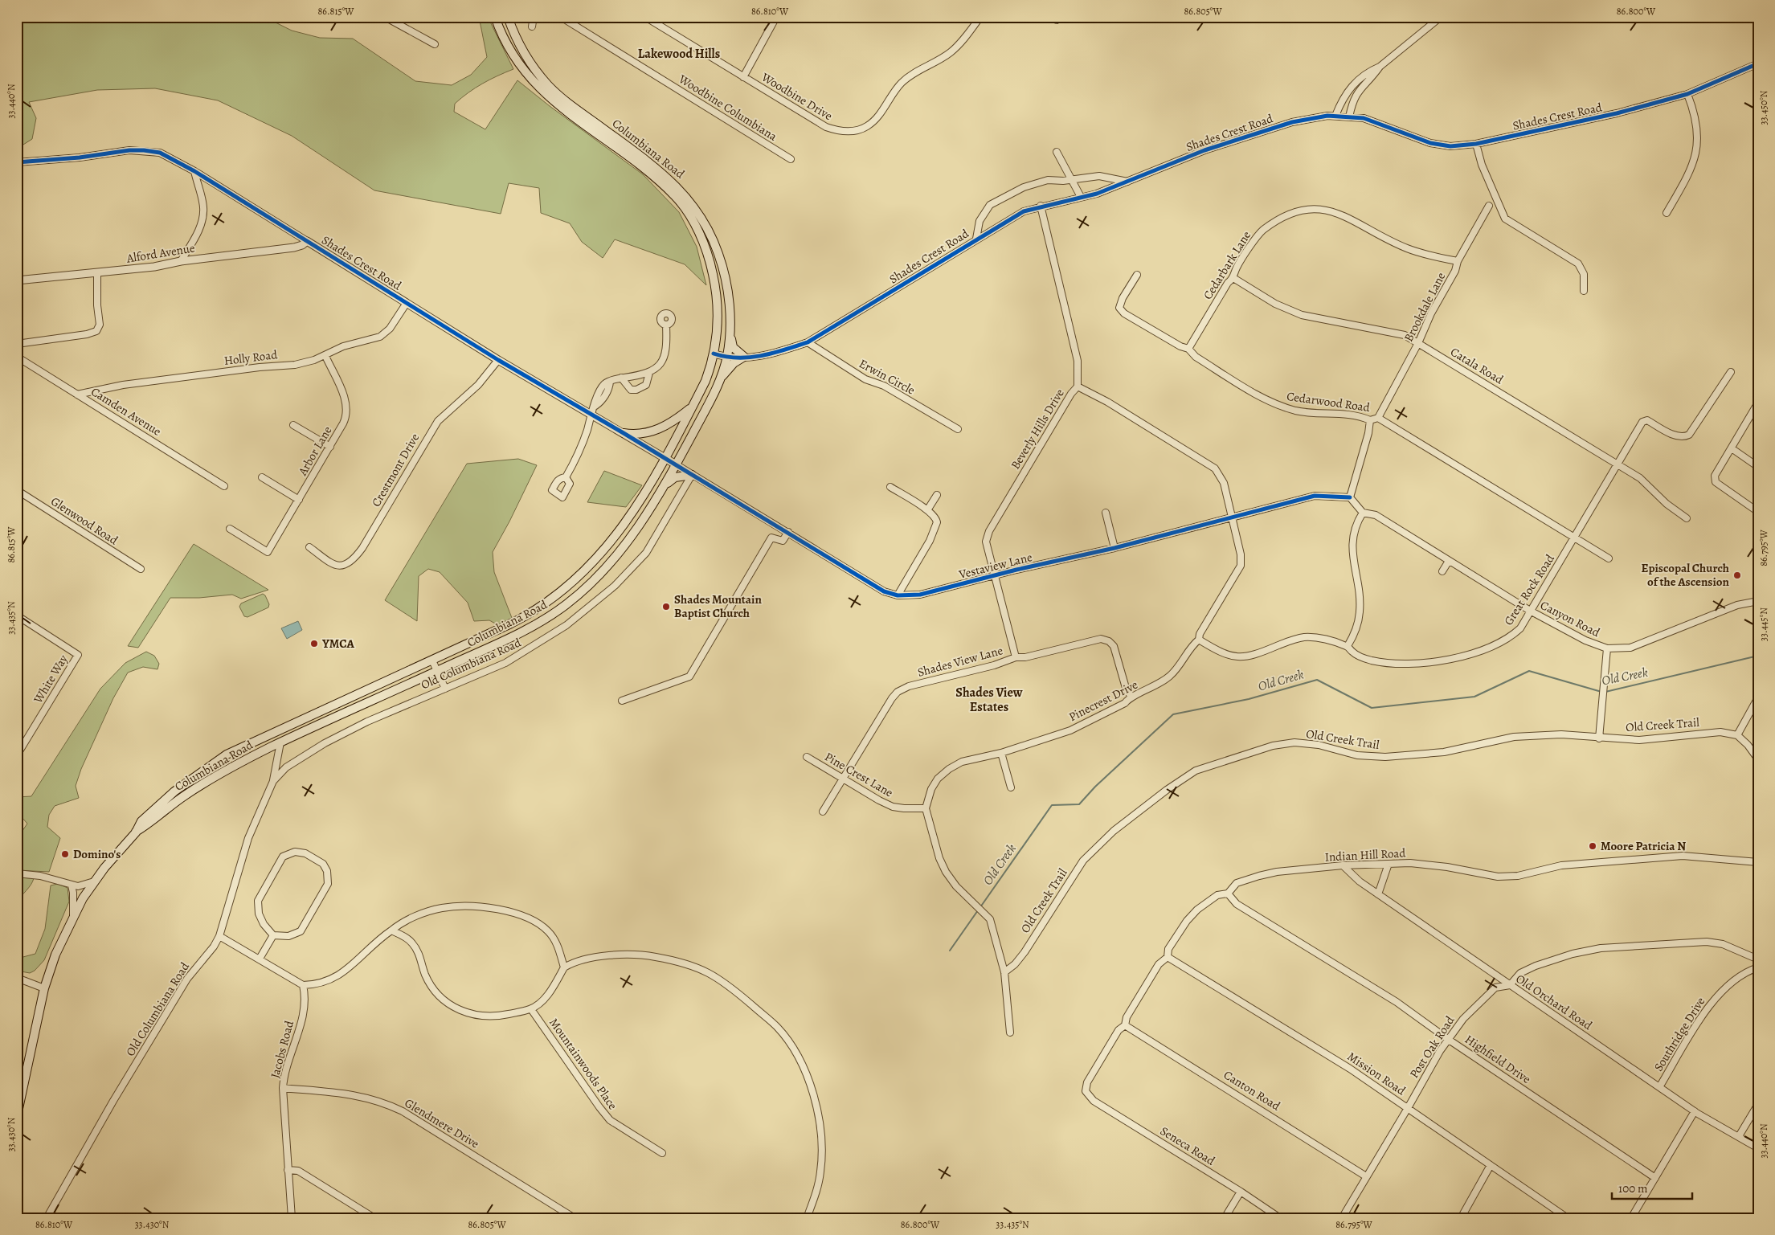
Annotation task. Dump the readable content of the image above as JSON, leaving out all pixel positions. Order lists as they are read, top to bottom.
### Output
{
  "streets": {
    "main road": ["Columbiana Road"],
    "street": [
      "Woodbine Drive",
      "Woodbine Columbiana",
      "Shades Crest Road",
      "Alford Avenue",
      "Cedarbark Lane",
      "Brookdale Lane",
      "Holly Road",
      "Catala Road",
      "Erwin Circle",
      "Cedarwood Road",
      "Camden Avenue",
      "Beverly Hills Drive",
      "Arbor Lane",
      "Crestmont Drive",
      "Glenwood Road",
      "Vestaview Lane",
      "Great Rock Road",
      "Canyon Road",
      "Shades View Lane",
      "Old Columbiana Road",
      "White Way",
      "Pinecrest Drive",
      "Old Creek Trail",
      "Pine Crest Lane",
      "Indian Hill Road",
      "Old Orchard Road",
      "Southridge Drive",
      "Post Oak Road",
      "Jacobs Road",
      "Highfield Drive",
      "Mountainwoods Place",
      "Mission Road",
      "Canton Road",
      "Glendmere Drive",
      "Seneca Road"
    ]
  },
  "crossings": [
    ["Shades Crest Road", "Columbiana Road"],
    ["Shades Crest Road", "Alford Avenue"],
    ["Shades Crest Road", "Holly Road"],
    ["Shades Crest Road", "Erwin Circle"],
    ["Shades Crest Road", "Beverly Hills Drive"],
    ["Shades Crest Road", "Crestmont Drive"],
    ["Shades Crest Road", "Vestaview Lane"],
    ["Columbiana Road", "Vestaview Lane"],
    ["Columbiana Road", "Old Columbiana Road"],
    ["Cedarbark Lane", "Brookdale Lane"],
    ["Cedarbark Lane", "Catala Road"],
    ["Cedarbark Lane", "Cedarwood Road"],
    ["Brookdale Lane", "Catala Road"],
    ["Brookdale Lane", "Cedarwood Road"],
    ["Holly Road", "Camden Avenue"],
    ["Holly Road", "Arbor Lane"],
    ["Catala Road", "Great Rock Road"],
    ["Cedarwood Road", "Great Rock Road"],
    ["Beverly Hills Drive", "Vestaview Lane"],
    ["Beverly Hills Drive", "Shades View Lane"],
    ["Beverly Hills Drive", "Pinecrest Drive"],
    ["Vestaview Lane", "Canyon Road"],
    ["Vestaview Lane", "Old Columbiana Road"],
    ["Vestaview Lane", "Pinecrest Drive"],
    ["Great Rock Road", "Canyon Road"],
    ["Great Rock Road", "Pinecrest Drive"],
    ["Shades View Lane", "Pinecrest Drive"],
    ["Shades View Lane", "Pine Crest Lane"],
    ["Pinecrest Drive", "Pine Crest Lane"],
    ["Indian Hill Road", "Old Orchard Road"],
    ["Indian Hill Road", "Highfield Drive"],
    ["Indian Hill Road", "Mission Road"],
    ["Indian Hill Road", "Canton Road"],
    ["Indian Hill Road", "Seneca Road"],
    ["Old Orchard Road", "Southridge Drive"],
    ["Old Orchard Road", "Post Oak Road"],
    ["Post Oak Road", "Highfield Drive"],
    ["Post Oak Road", "Mission Road"],
    ["Post Oak Road", "Canton Road"],
    ["Jacobs Road", "Glendmere Drive"]
  ],
  "districts": ["Lakewood Hills", "Shades View Estates"],
  "water": ["Old Creek"],
  "places": [
    "Episcopal Church of the Ascension",
    "Shades Mountain Baptist Church",
    "YMCA",
    "Moore Patricia N",
    "Domino's"
  ],
  "scale_bar": "100 m",
  "coordinates": [
    "86.815°W",
    "86.810°W",
    "86.805°W",
    "86.800°W",
    "33.440°N",
    "33.450°N",
    "86.795°W",
    "33.435°N",
    "33.445°N",
    "33.430°N"
  ]
}
